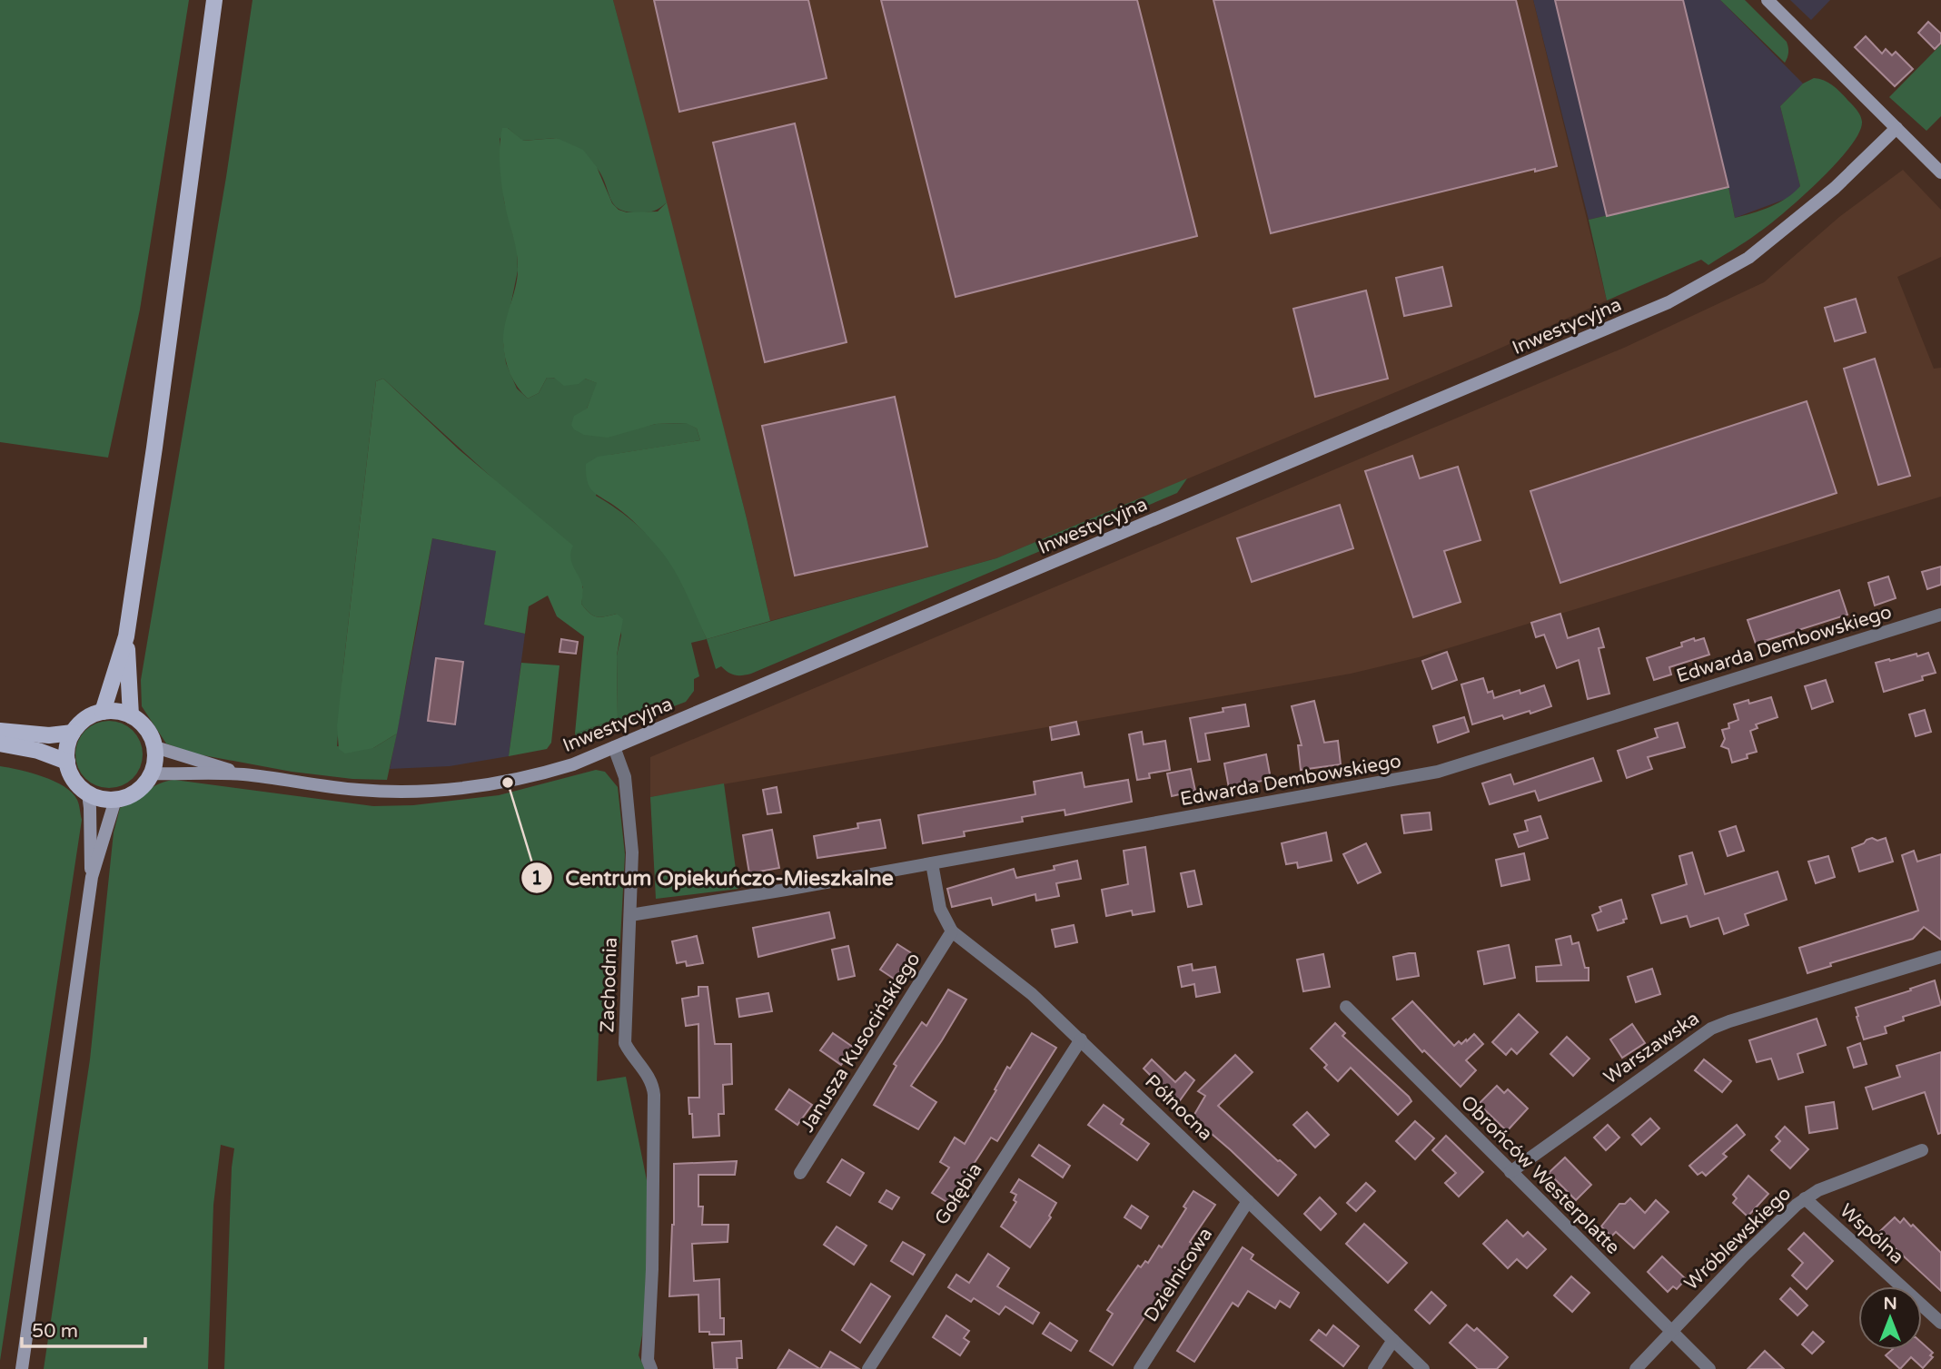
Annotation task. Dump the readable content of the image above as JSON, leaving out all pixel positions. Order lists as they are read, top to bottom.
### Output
{
  "streets": {
    "street": [
      "Inwestycyjna",
      "Edwarda Dembowskiego",
      "Zachodnia",
      "Janusza Kusocińskiego",
      "Warszawska",
      "Północna",
      "Obrońców Westerplatte",
      "Gołębia",
      "Wspólna",
      "Wróblewskiego",
      "Dzielnicowa"
    ]
  },
  "crossings": [
    ["Inwestycyjna", "Zachodnia"],
    ["Edwarda Dembowskiego", "Zachodnia"],
    ["Edwarda Dembowskiego", "Północna"],
    ["Janusza Kusocińskiego", "Północna"],
    ["Warszawska", "Obrońców Westerplatte"],
    ["Północna", "Gołębia"],
    ["Północna", "Dzielnicowa"],
    ["Obrońców Westerplatte", "Wróblewskiego"],
    ["Wspólna", "Wróblewskiego"]
  ],
  "places": ["Centrum Opiekuńczo-Mieszkalne"],
  "scale_bar": "50 m",
  "north": "top"
}
